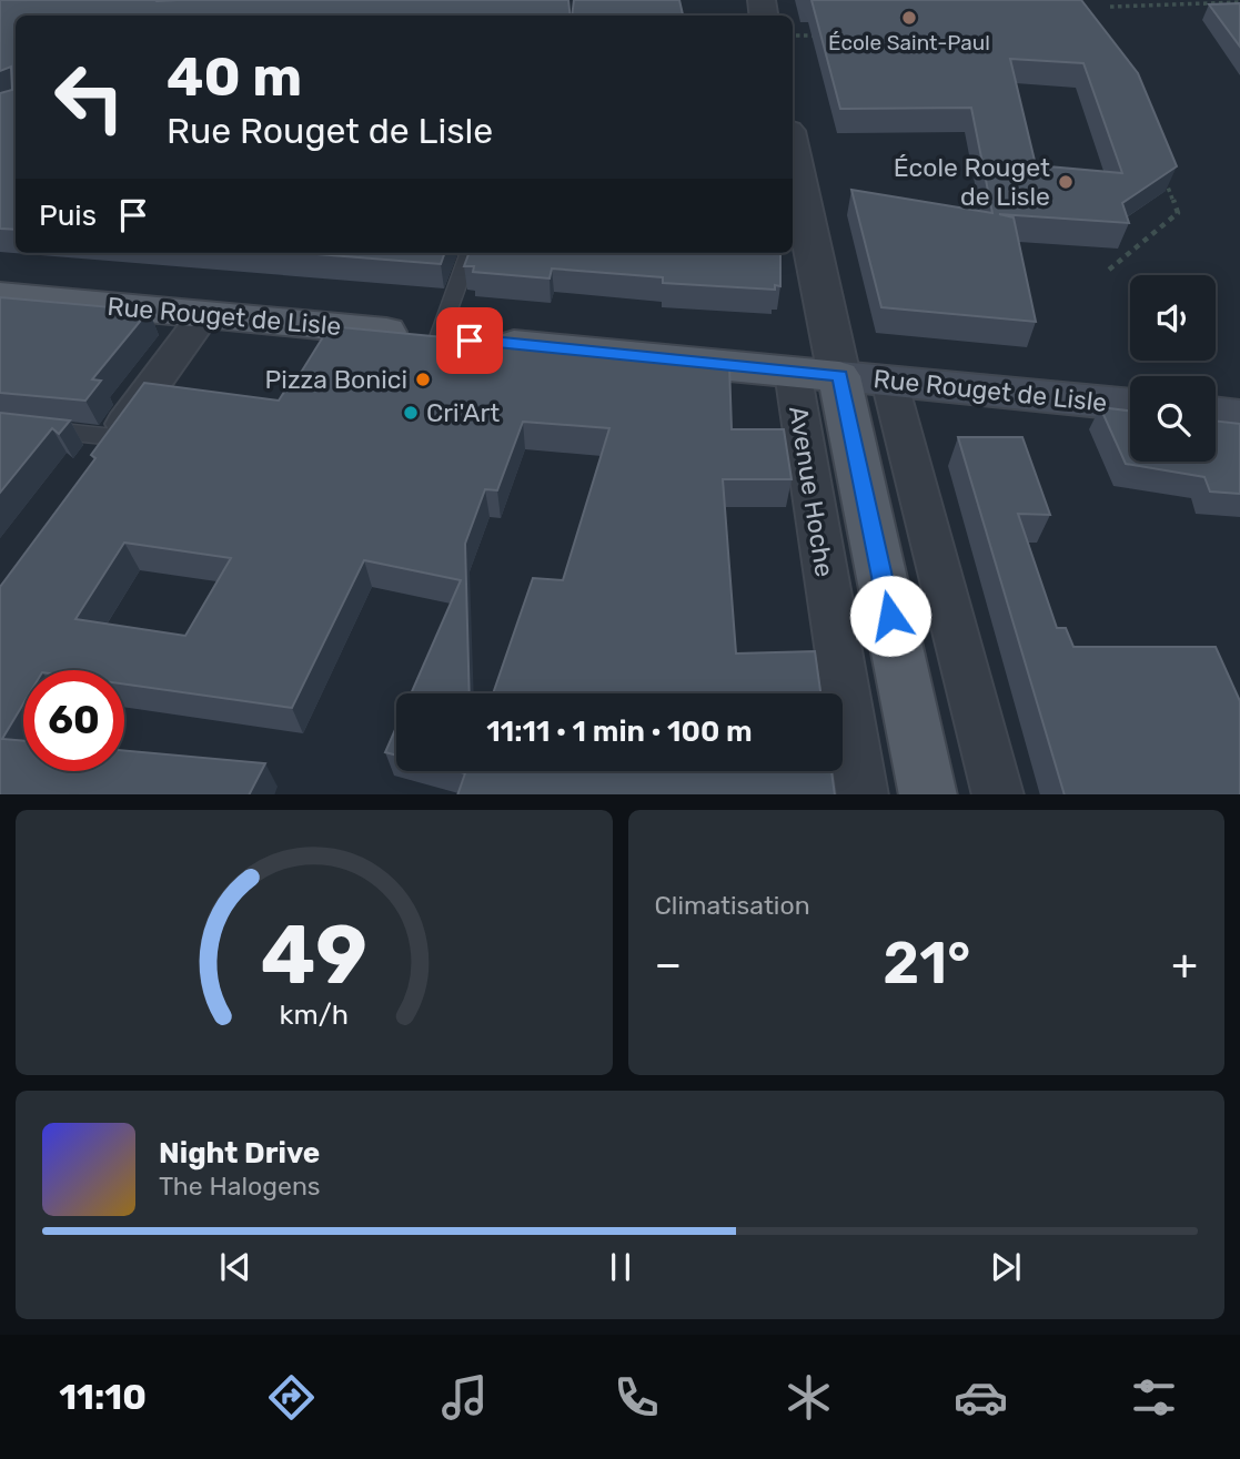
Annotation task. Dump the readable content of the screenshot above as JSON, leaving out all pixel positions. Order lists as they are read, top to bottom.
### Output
{
  "streets": {
    "main road": ["Rue Rouget de Lisle", "Avenue Hoche"]
  },
  "crossings": [
    ["Rue Rouget de Lisle", "Avenue Hoche"]
  ],
  "places": [
    "École Saint-Paul",
    "École Rouget de Lisle",
    "Pizza Bonici",
    "Cri'Art"
  ],
  "page": {
    "turn": ["40 m", "Rue Rouget de Lisle"],
    "then": "Puis",
    "limit": "60",
    "trip": "11:11 · 1 min · 100 m",
    "tile": "Climatisation",
    "heat": ["−", "21°", "+"],
    "song": ["Night Drive", "The Halogens"],
    "tabs": "11:10",
    "gauge": ["49", "km/h"]
  }
}
